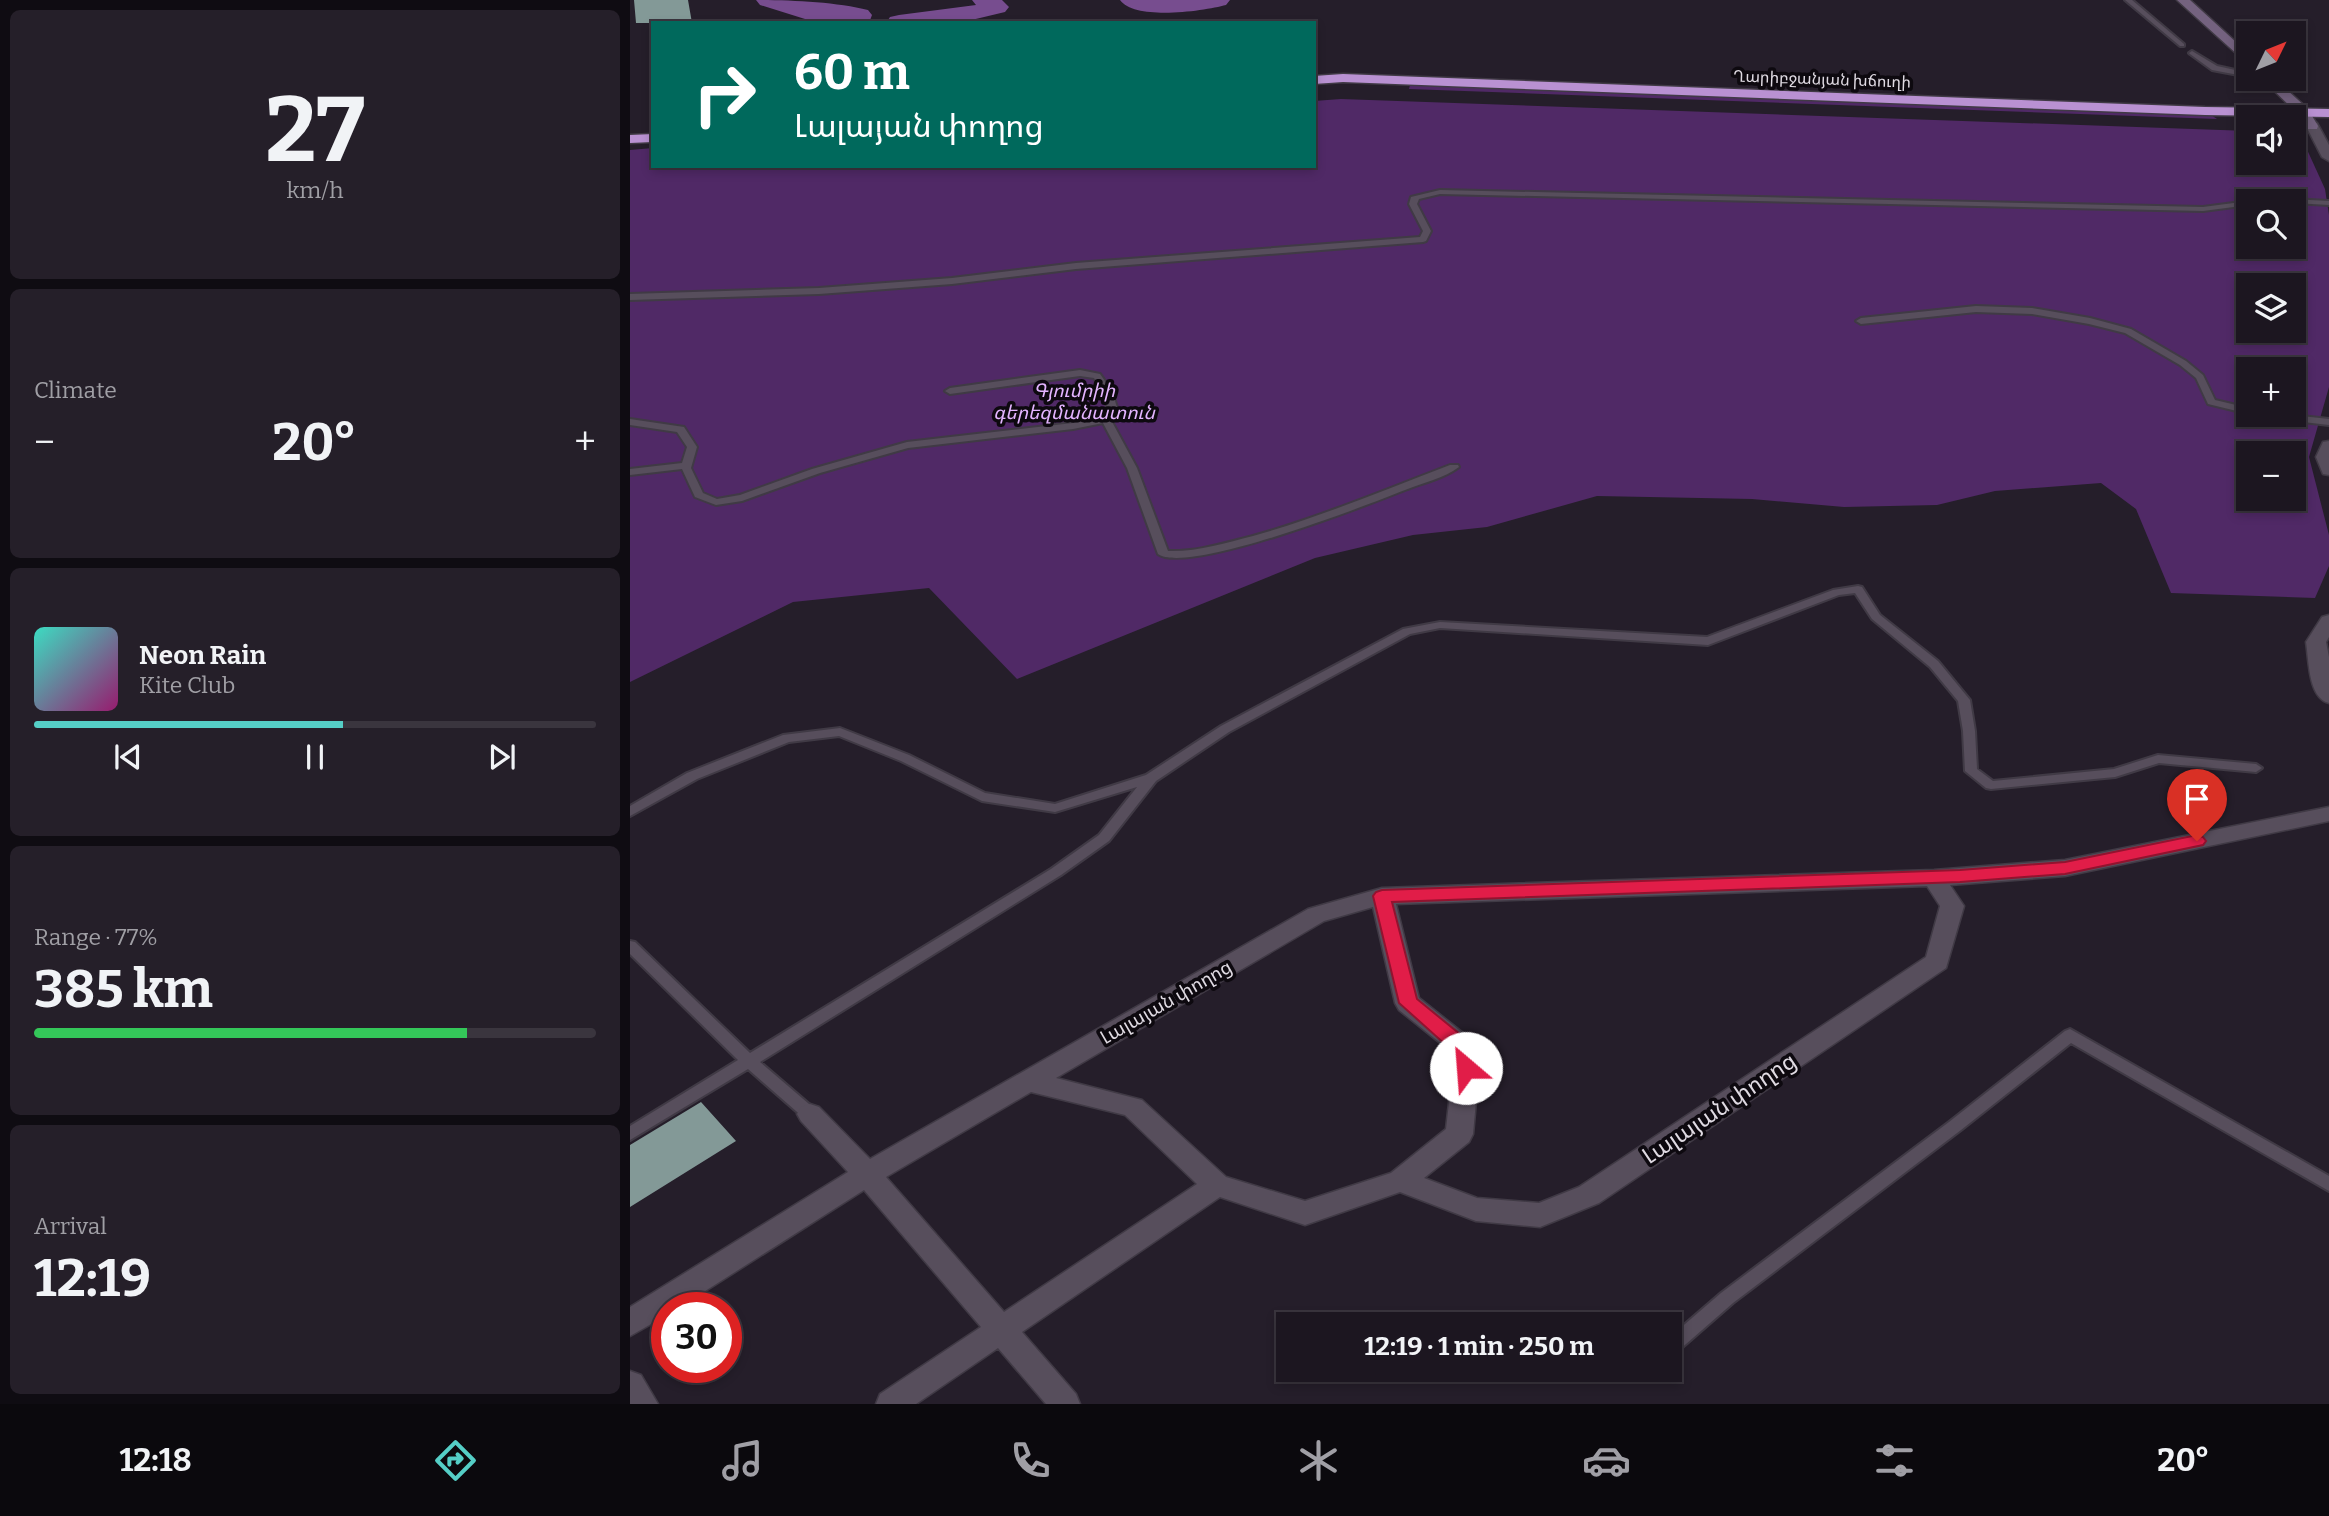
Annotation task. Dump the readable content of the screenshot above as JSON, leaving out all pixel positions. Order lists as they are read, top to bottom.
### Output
{
  "streets": {
    "highway": ["Ղարիբջանյան խճուղի"],
    "street": ["Լալայան փողոց"]
  },
  "parks": ["Գյումրիի գերեզմանատուն"],
  "north": "top right",
  "page": {
    "tile": [
      ["27", "km/h"],
      "Climate",
      ["Range · 77%", "385 km"],
      ["Arrival", "12:19"]
    ],
    "map_buttons": ["+", "−"],
    "turn": ["60 m", "Լալայան փողոց"],
    "heat": ["−", "20°", "+"],
    "song": ["Neon Rain", "Kite Club"],
    "limit": "30",
    "trip": "12:19 · 1 min · 250 m",
    "tabs": ["12:18", "20°"]
  }
}
